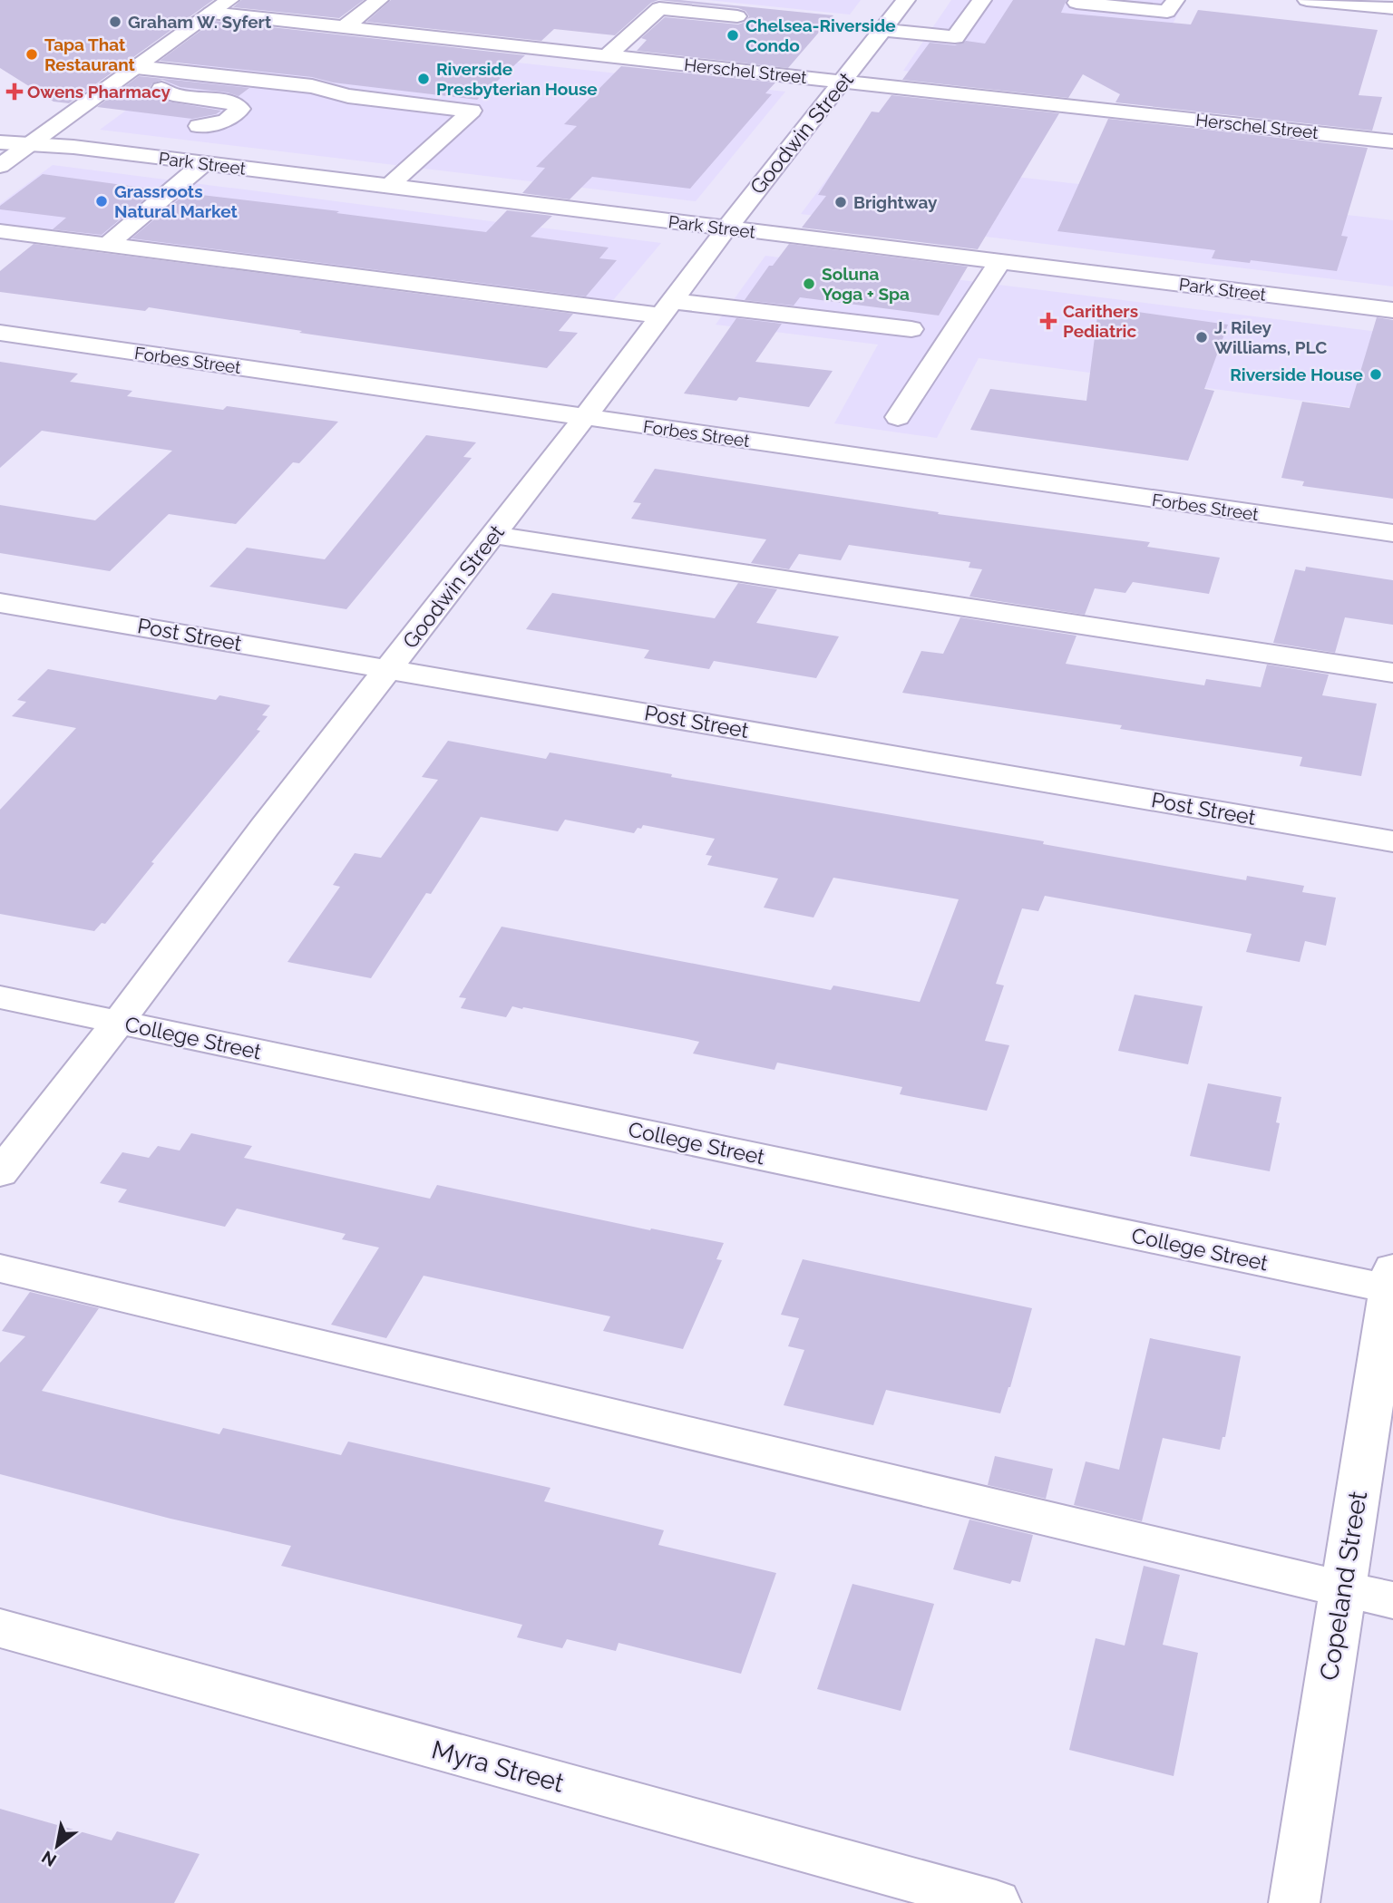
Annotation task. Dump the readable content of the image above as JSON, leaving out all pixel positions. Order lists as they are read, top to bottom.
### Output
{
  "streets": {
    "street": [
      "Herschel Street",
      "Goodwin Street",
      "Park Street",
      "Forbes Street",
      "Post Street",
      "College Street",
      "Copeland Street",
      "Myra Street"
    ]
  },
  "crossings": [
    ["Herschel Street", "Goodwin Street"],
    ["Goodwin Street", "Park Street"],
    ["Goodwin Street", "Forbes Street"],
    ["Goodwin Street", "Post Street"],
    ["Goodwin Street", "College Street"],
    ["College Street", "Copeland Street"]
  ],
  "places": {
    "other": [
      "Graham W. Syfert",
      "Chelsea-Riverside Condo",
      "Tapa That Restaurant",
      "Riverside Presbyterian House",
      "Grassroots Natural Market",
      "Brightway",
      "Soluna Yoga + Spa",
      "J. Riley Williams, PLC",
      "Riverside House"
    ],
    "health": ["Owens Pharmacy", "Carithers Pediatric"]
  },
  "north": "bottom left"
}
